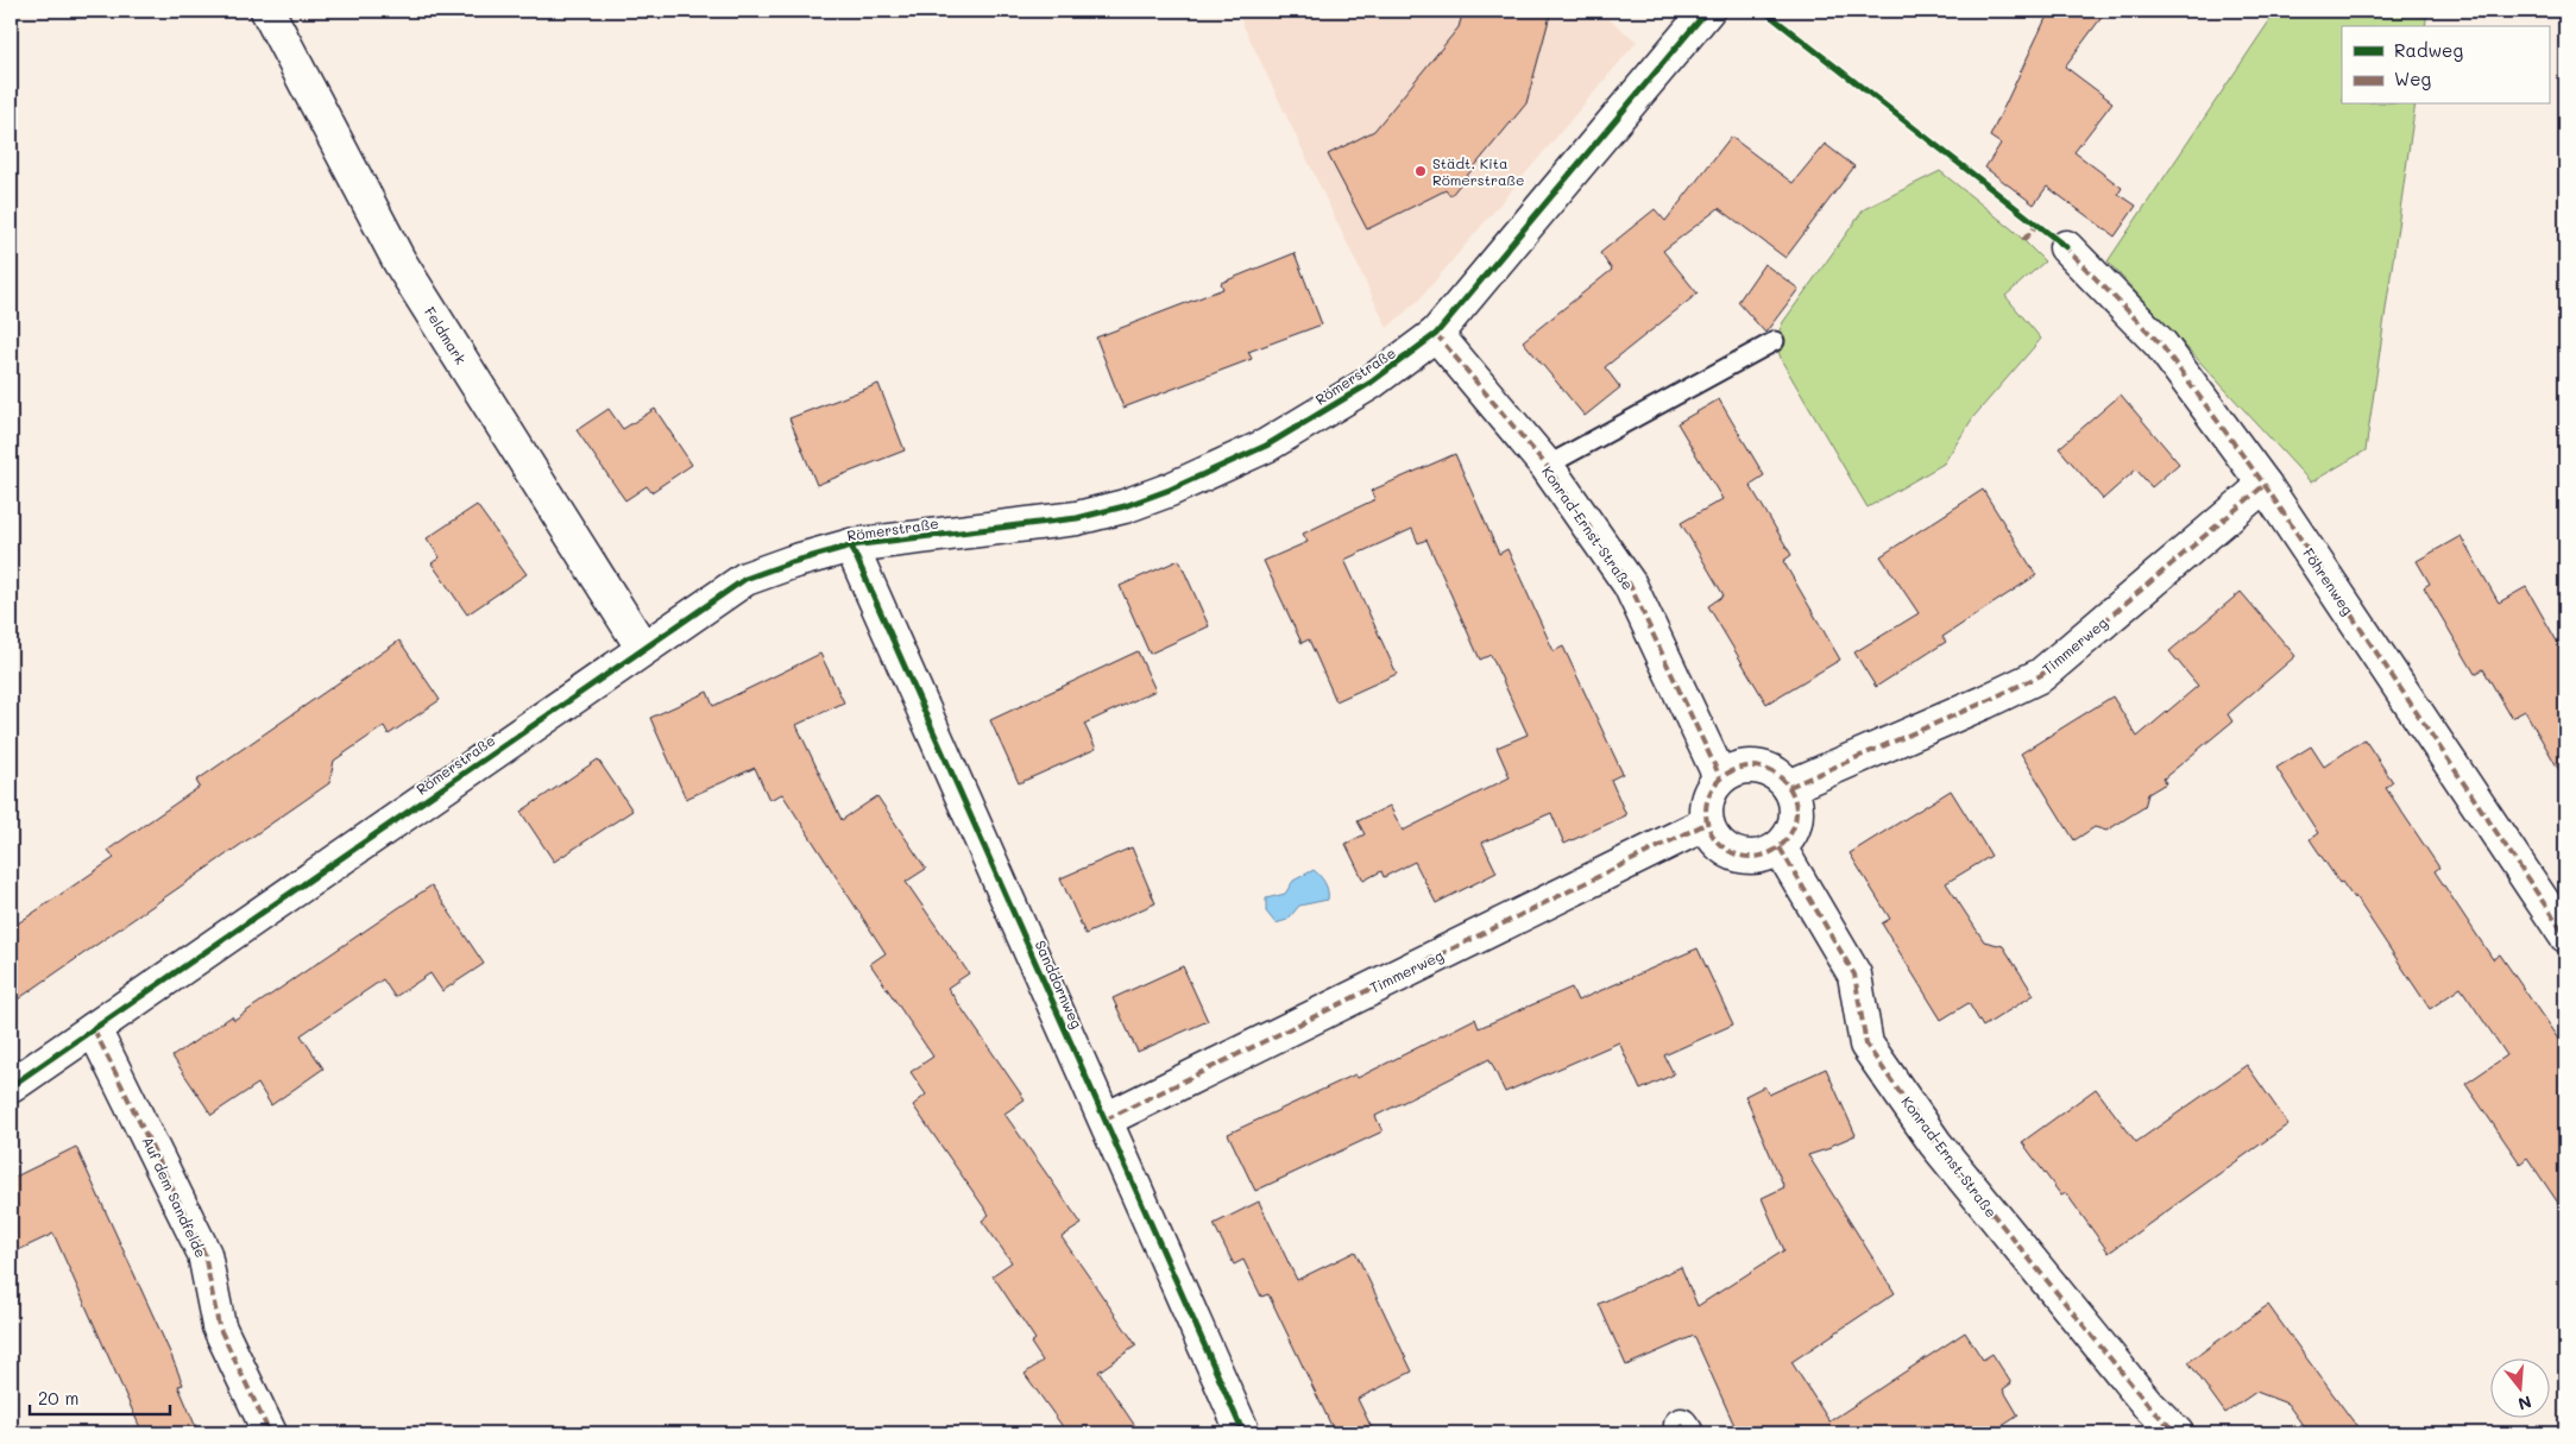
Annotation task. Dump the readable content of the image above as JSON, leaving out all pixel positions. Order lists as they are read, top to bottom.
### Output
{
  "streets": {
    "street": [
      "Feldmark",
      "Römerstraße",
      "Konrad-Ernst-Straße",
      "Föhrenweg",
      "Timmerweg",
      "Sanddornweg",
      "Auf dem Sandfelde"
    ]
  },
  "crossings": [
    ["Feldmark", "Römerstraße"],
    ["Römerstraße", "Konrad-Ernst-Straße"],
    ["Römerstraße", "Sanddornweg"],
    ["Römerstraße", "Auf dem Sandfelde"],
    ["Konrad-Ernst-Straße", "Timmerweg"],
    ["Föhrenweg", "Timmerweg"],
    ["Timmerweg", "Sanddornweg"]
  ],
  "places": ["Städt. Kita Römerstraße"],
  "legend": ["Radweg", "Weg"],
  "scale_bar": "20 m",
  "north": "bottom"
}
